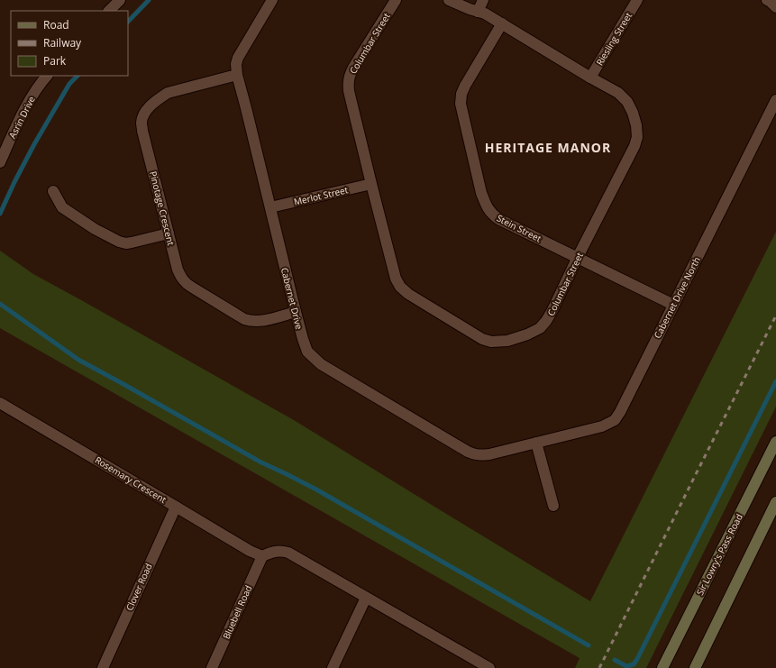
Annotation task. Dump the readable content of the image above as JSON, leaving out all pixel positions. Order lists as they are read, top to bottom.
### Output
{
  "streets": {
    "main road": ["Sir Lowry's Pass Road"],
    "street": [
      "Riesling Street",
      "Columbar Street",
      "Asrin Drive",
      "Merlot Street",
      "Pinotage Crescent",
      "Stein Street",
      "Cabernet Drive North",
      "Cabernet Drive",
      "Rosemary Crescent",
      "Clover Road",
      "Bluebell Road"
    ]
  },
  "crossings": [
    ["Riesling Street", "Columbar Street"],
    ["Columbar Street", "Merlot Street"],
    ["Columbar Street", "Stein Street"],
    ["Merlot Street", "Cabernet Drive"],
    ["Pinotage Crescent", "Cabernet Drive"],
    ["Stein Street", "Cabernet Drive North"],
    ["Cabernet Drive North", "Cabernet Drive"],
    ["Rosemary Crescent", "Clover Road"],
    ["Rosemary Crescent", "Bluebell Road"]
  ],
  "districts": ["HERITAGE MANOR"],
  "legend": ["Road", "Railway", "Park"]
}
